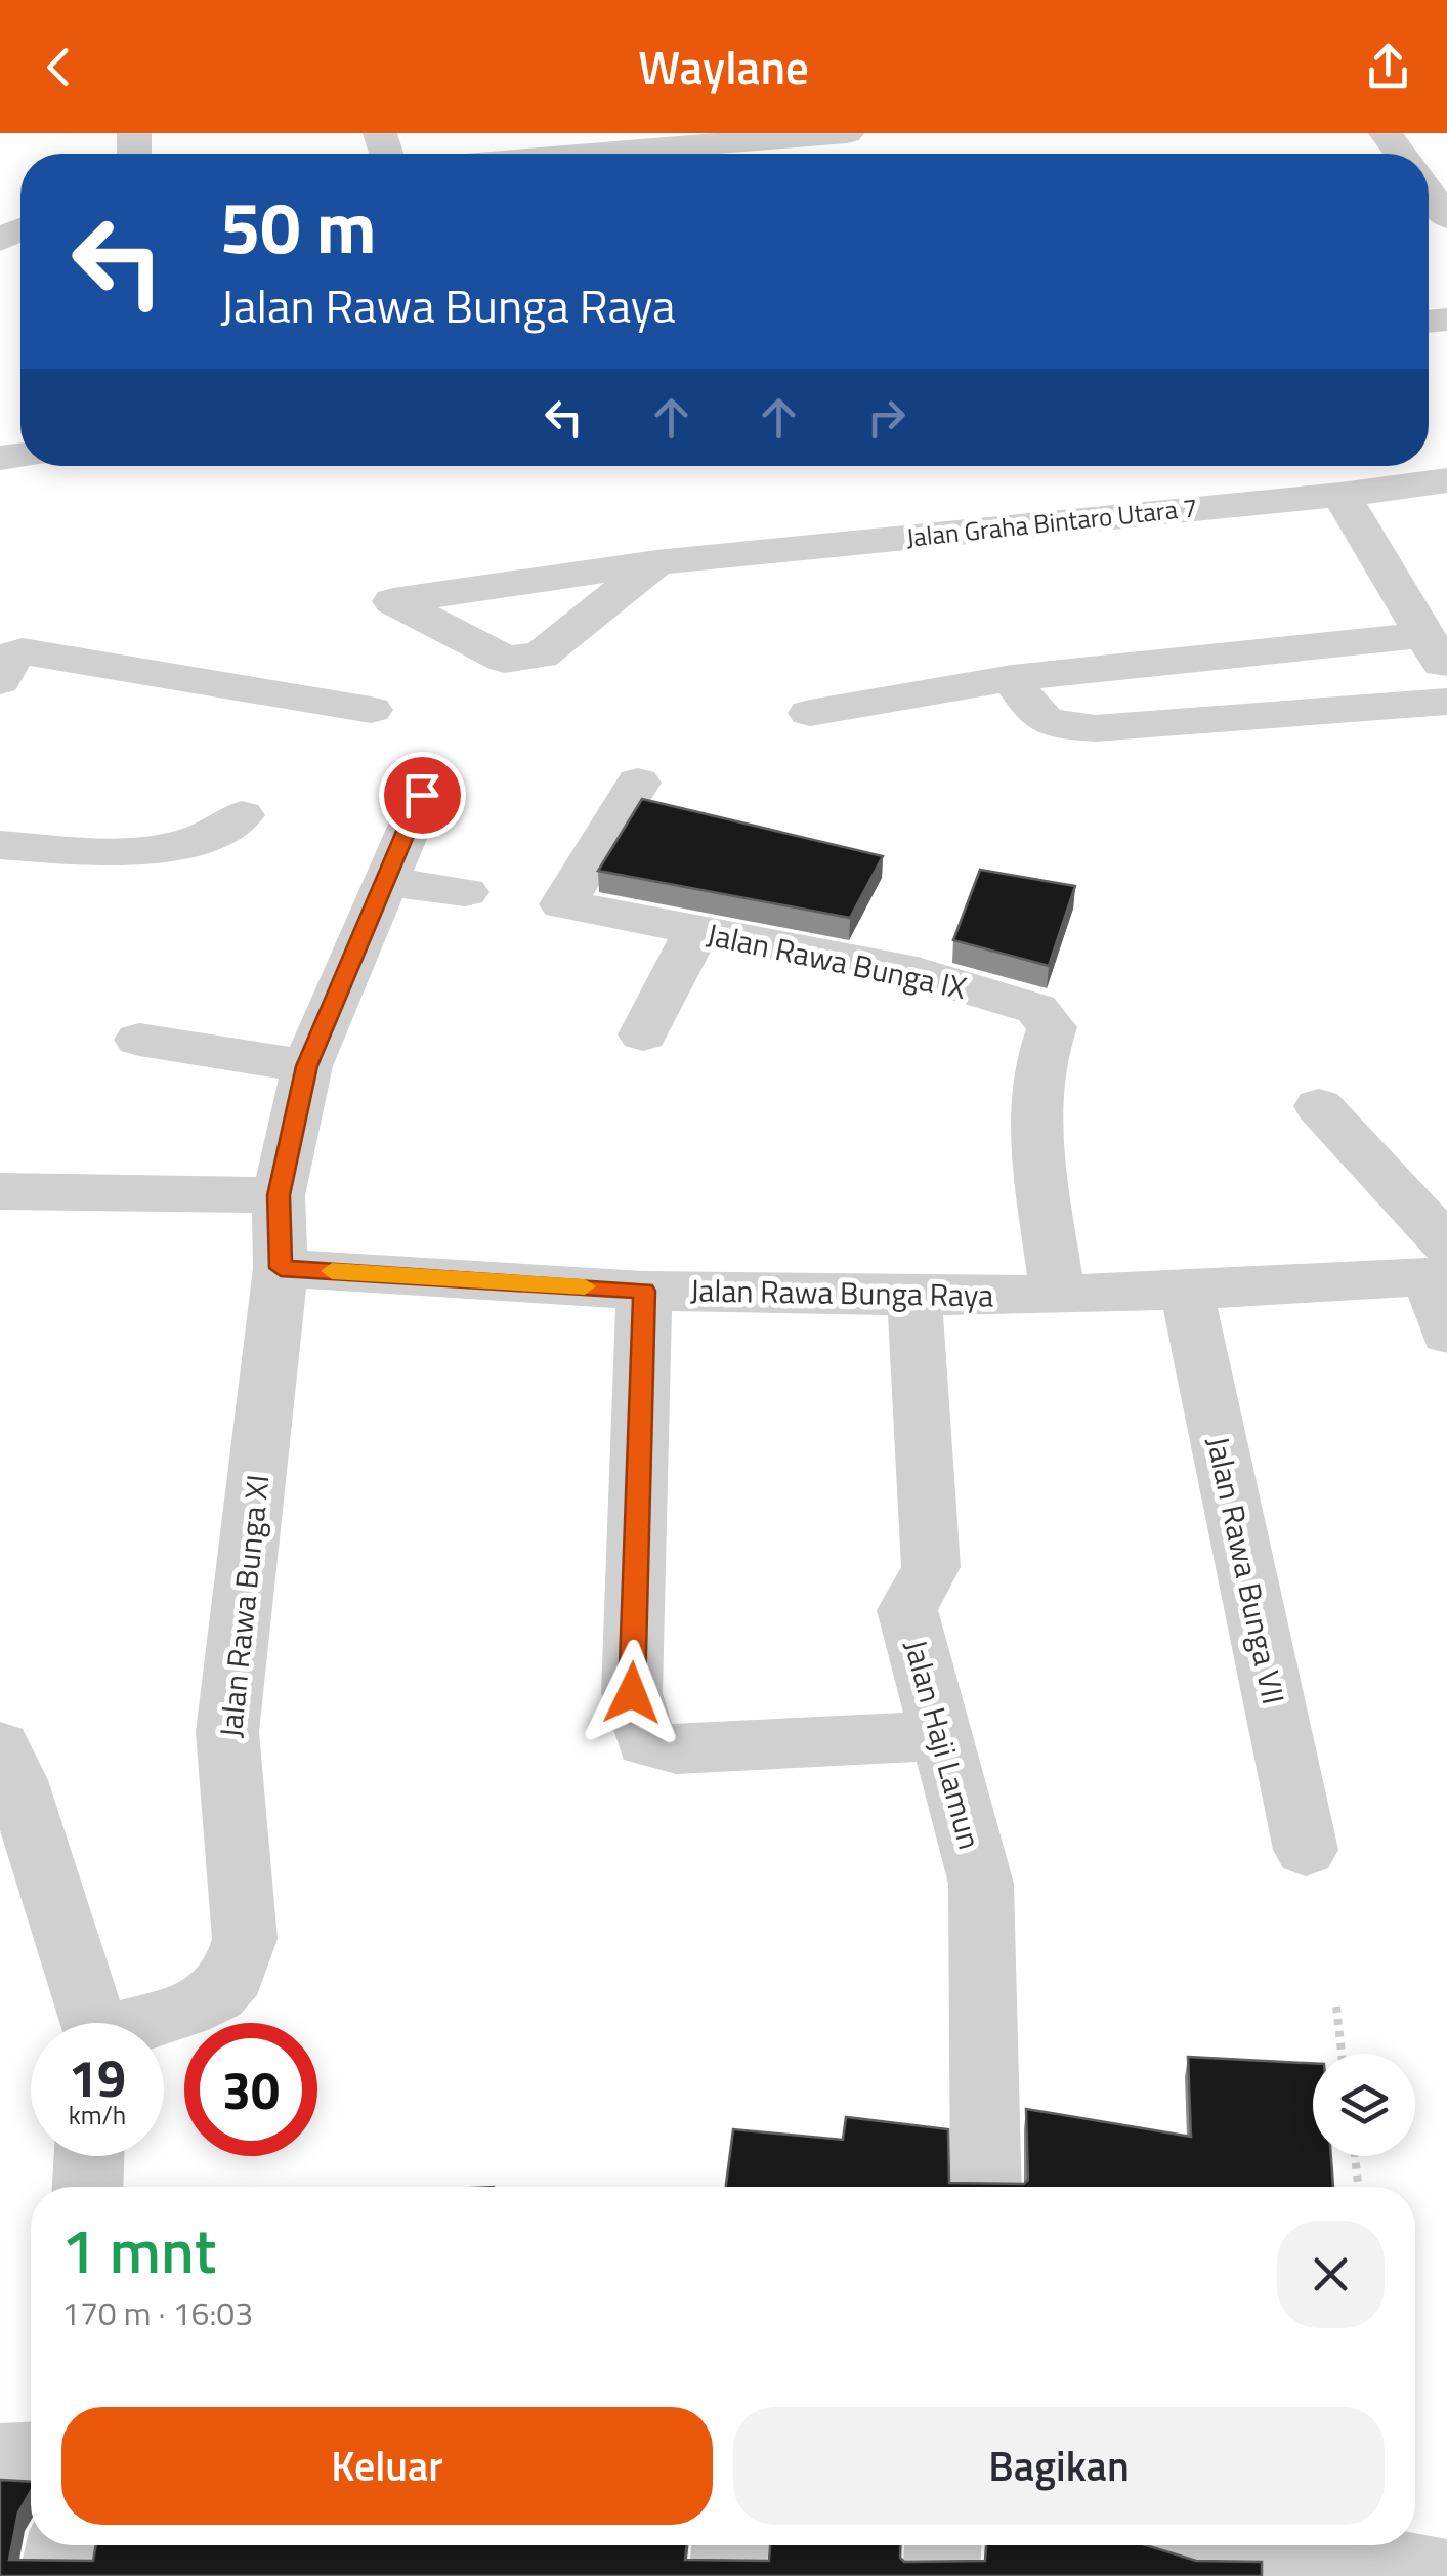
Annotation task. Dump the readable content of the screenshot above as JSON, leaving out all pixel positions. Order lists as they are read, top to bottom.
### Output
{
  "streets": {
    "street": [
      "Jalan Graha Bintaro Utara 7",
      "Jalan Rawa Bunga IX",
      "Jalan Rawa Bunga Raya",
      "Jalan Rawa Bunga VII",
      "Jalan Rawa Bunga XI",
      "Jalan Haji Lamun"
    ]
  },
  "crossings": [
    ["Jalan Rawa Bunga IX", "Jalan Rawa Bunga Raya"],
    ["Jalan Rawa Bunga Raya", "Jalan Rawa Bunga VII"],
    ["Jalan Rawa Bunga Raya", "Jalan Rawa Bunga XI"],
    ["Jalan Rawa Bunga Raya", "Jalan Haji Lamun"]
  ],
  "page": {
    "header": "Waylane",
    "turn": ["50 m", "Jalan Rawa Bunga Raya"],
    "speed": "19 km/h",
    "limit": "30",
    "heading": ["1 mnt", "170 m · 16:03"],
    "buttons": ["Keluar", "Bagikan"]
  }
}
